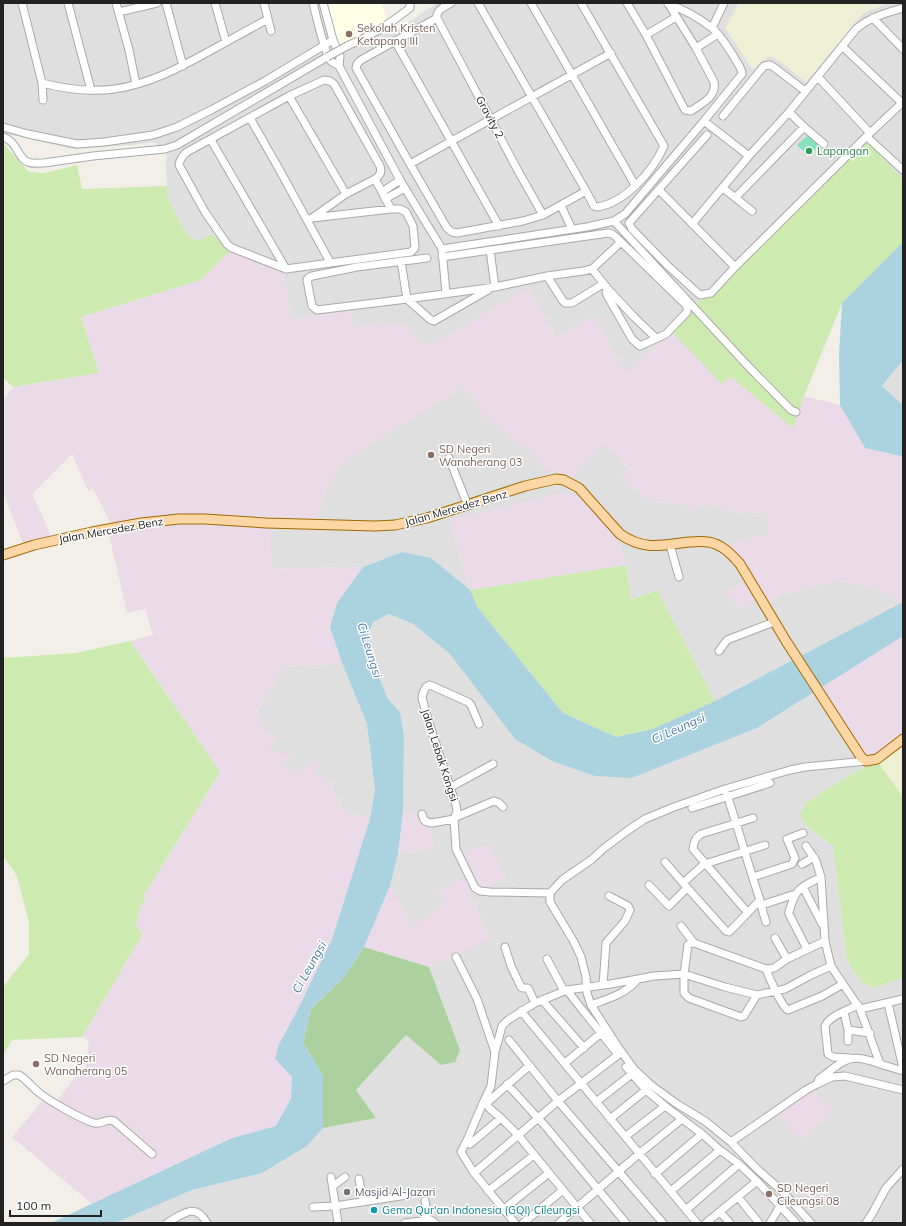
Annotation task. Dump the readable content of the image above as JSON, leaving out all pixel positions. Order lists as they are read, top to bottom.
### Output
{
  "streets": {
    "main road": ["Jalan Mercedez Benz"],
    "street": ["Gravity 2", "Jalan Lebak Kongsi"]
  },
  "water": ["Ci Leungsi"],
  "places": [
    "Sekolah Kristen Ketapang III",
    "Lapangan",
    "SD Negeri Wanaherang 03",
    "SD Negeri Wanaherang 05",
    "Masjid Al-Jazari",
    "SD Negeri Cileungsi 08",
    "Gema Qur'an Indonesia (GQI) Cileungsi"
  ],
  "scale_bar": "100 m"
}
